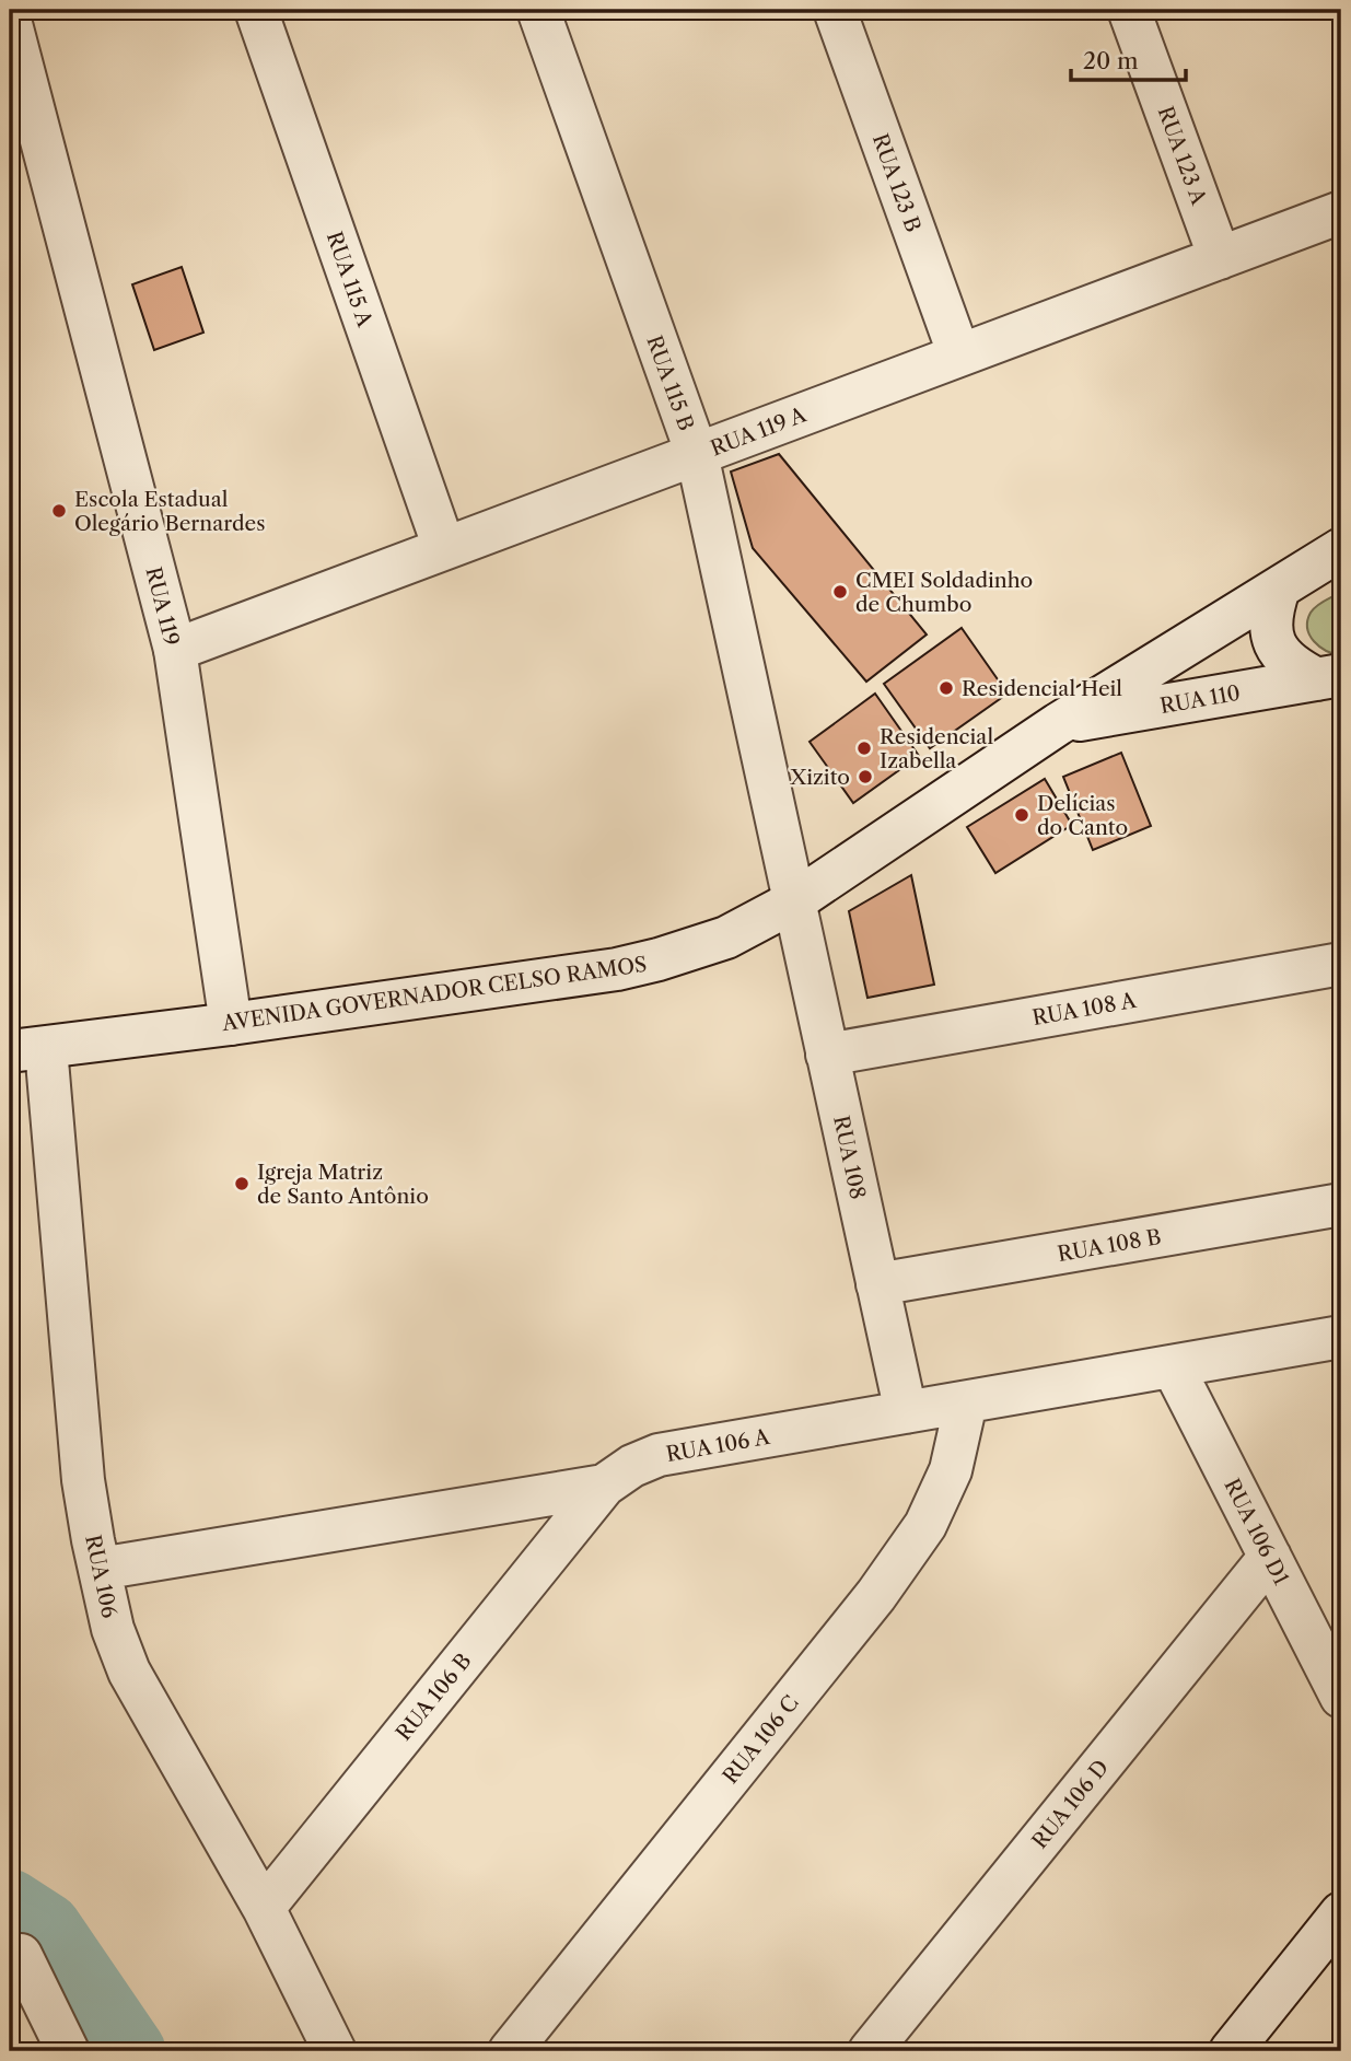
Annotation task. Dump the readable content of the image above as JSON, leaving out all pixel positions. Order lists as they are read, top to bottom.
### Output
{
  "streets": {
    "street": [
      "RUA 123 A",
      "RUA 123 B",
      "RUA 115 A",
      "RUA 115 B",
      "RUA 119 A",
      "RUA 119",
      "RUA 110",
      "AVENIDA GOVERNADOR CELSO RAMOS",
      "RUA 108 A",
      "RUA 108",
      "RUA 108 B",
      "RUA 106 A",
      "RUA 106 D1",
      "RUA 106",
      "RUA 106 B",
      "RUA 106 C",
      "RUA 106 D"
    ]
  },
  "crossings": [
    ["RUA 123 A", "RUA 119 A"],
    ["RUA 123 B", "RUA 119 A"],
    ["RUA 115 A", "RUA 119 A"],
    ["RUA 115 B", "RUA 119 A"],
    ["RUA 115 B", "AVENIDA GOVERNADOR CELSO RAMOS"],
    ["RUA 115 B", "RUA 108"],
    ["RUA 119 A", "RUA 119"],
    ["RUA 119", "AVENIDA GOVERNADOR CELSO RAMOS"],
    ["RUA 110", "AVENIDA GOVERNADOR CELSO RAMOS"],
    ["AVENIDA GOVERNADOR CELSO RAMOS", "RUA 108"],
    ["AVENIDA GOVERNADOR CELSO RAMOS", "RUA 106"],
    ["RUA 108 A", "RUA 108"],
    ["RUA 108", "RUA 108 B"],
    ["RUA 108", "RUA 106 A"],
    ["RUA 106 A", "RUA 106 D1"],
    ["RUA 106 A", "RUA 106"],
    ["RUA 106 A", "RUA 106 B"],
    ["RUA 106 A", "RUA 106 C"],
    ["RUA 106 D1", "RUA 106 D"],
    ["RUA 106", "RUA 106 B"]
  ],
  "places": [
    "Escola Estadual Olegário Bernardes",
    "CMEI Soldadinho de Chumbo",
    "Residencial Heil",
    "Residencial Izabella",
    "Xizito",
    "Delícias do Canto",
    "Igreja Matriz de Santo Antônio"
  ],
  "scale_bar": "20 m"
}
